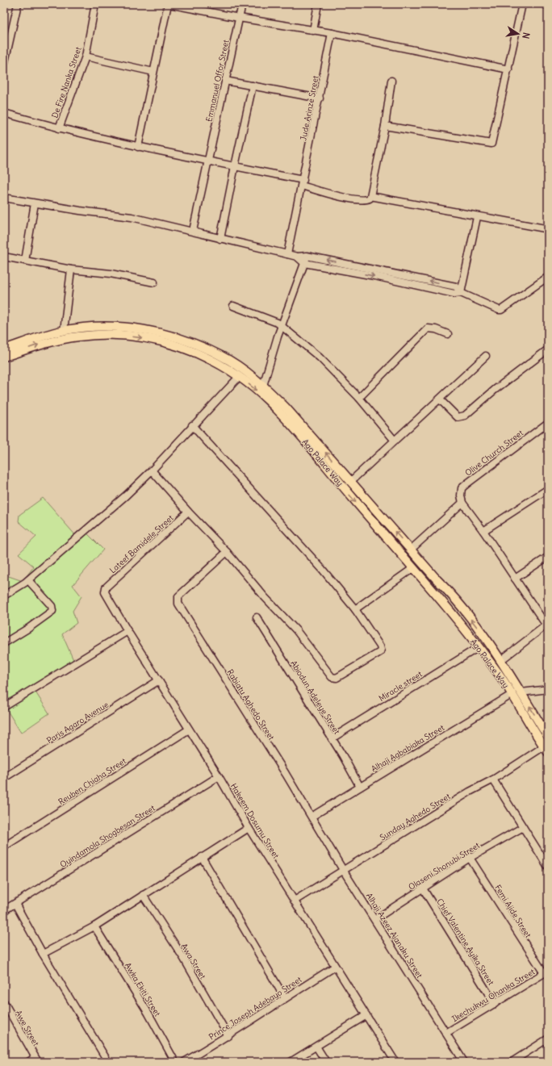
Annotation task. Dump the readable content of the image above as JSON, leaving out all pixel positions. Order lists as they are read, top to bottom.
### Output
{
  "streets": {
    "main road": ["Ago Palace Way"],
    "street": [
      "Emmanuel Offor Street",
      "De Fire Nanka Street",
      "Jude Arinze Street",
      "Olive Church Street",
      "Lateef Bamidele Street",
      "Miracle street",
      "Abiodun Adeleye Street",
      "Rabiatu Aghedo Street",
      "Paris Agaro Avenue",
      "Alhaji Agbabiaka Street",
      "Reuben Chiaha Street",
      "Sunday Aghedo Street",
      "Hakeem Dosumu Street",
      "Oyindamola Shogbesan Street",
      "Olaseni Shonubi Street",
      "Femi Ajide Street",
      "Alhaji Azeez Ajanaku Street",
      "Chief Valentine Ayika Street",
      "Awa Street",
      "Awka Ekiti Street",
      "Ikechukwu Ohanka Street",
      "Prince Joseph Adebayo Street",
      "Awe Street"
    ]
  },
  "crossings": [
    ["Ago Palace Way", "Miracle street"],
    ["Ago Palace Way", "Alhaji Agbabiaka Street"],
    ["Ago Palace Way", "Sunday Aghedo Street"],
    ["Lateef Bamidele Street", "Hakeem Dosumu Street"],
    ["Miracle street", "Abiodun Adeleye Street"],
    ["Abiodun Adeleye Street", "Alhaji Agbabiaka Street"],
    ["Rabiatu Aghedo Street", "Alhaji Agbabiaka Street"],
    ["Rabiatu Aghedo Street", "Alhaji Azeez Ajanaku Street"],
    ["Paris Agaro Avenue", "Hakeem Dosumu Street"],
    ["Alhaji Agbabiaka Street", "Alhaji Azeez Ajanaku Street"],
    ["Reuben Chiaha Street", "Hakeem Dosumu Street"],
    ["Sunday Aghedo Street", "Hakeem Dosumu Street"],
    ["Sunday Aghedo Street", "Alhaji Azeez Ajanaku Street"],
    ["Hakeem Dosumu Street", "Oyindamola Shogbesan Street"],
    ["Hakeem Dosumu Street", "Prince Joseph Adebayo Street"],
    ["Olaseni Shonubi Street", "Femi Ajide Street"],
    ["Olaseni Shonubi Street", "Alhaji Azeez Ajanaku Street"],
    ["Olaseni Shonubi Street", "Chief Valentine Ayika Street"],
    ["Femi Ajide Street", "Ikechukwu Ohanka Street"],
    ["Alhaji Azeez Ajanaku Street", "Ikechukwu Ohanka Street"],
    ["Chief Valentine Ayika Street", "Ikechukwu Ohanka Street"],
    ["Awa Street", "Prince Joseph Adebayo Street"]
  ],
  "north": "right"
}
